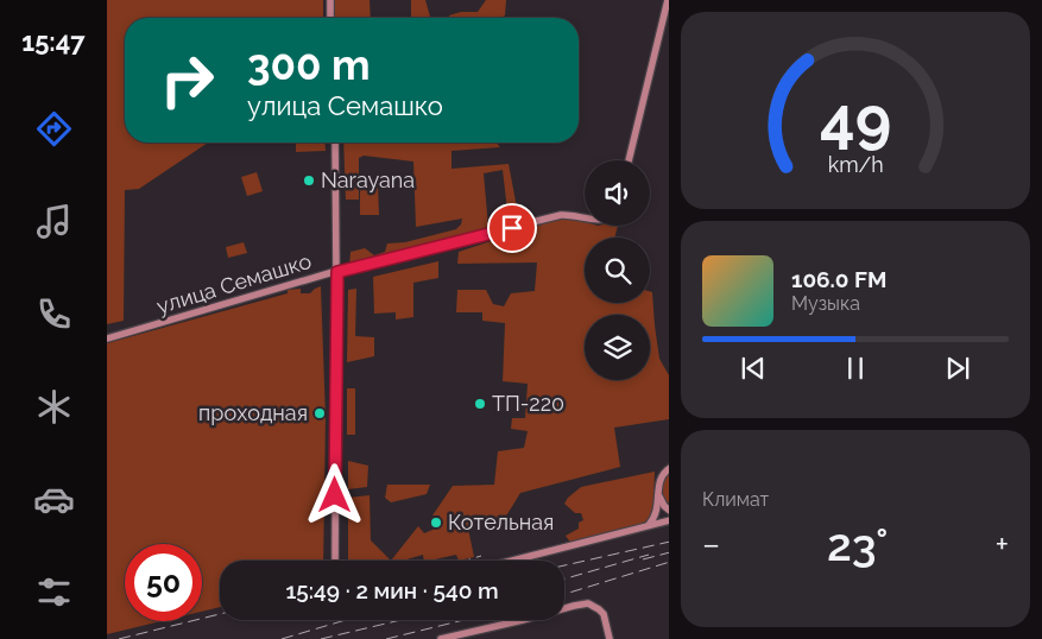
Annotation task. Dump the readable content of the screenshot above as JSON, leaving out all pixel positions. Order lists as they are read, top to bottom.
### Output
{
  "streets": {
    "street": ["улица Семашко"]
  },
  "places": [
    "Narayana",
    "ТП-220",
    "проходная",
    "Котельная"
  ],
  "page": {
    "tabs": "15:47",
    "turn": ["300 m", "улица Семашко"],
    "song": ["106.0 FM", "Музыка"],
    "tile": "Климат",
    "heat": ["−", "23°", "+"],
    "limit": "50",
    "trip": "15:49 · 2 мин · 540 m",
    "gauge": ["49", "km/h"]
  }
}
